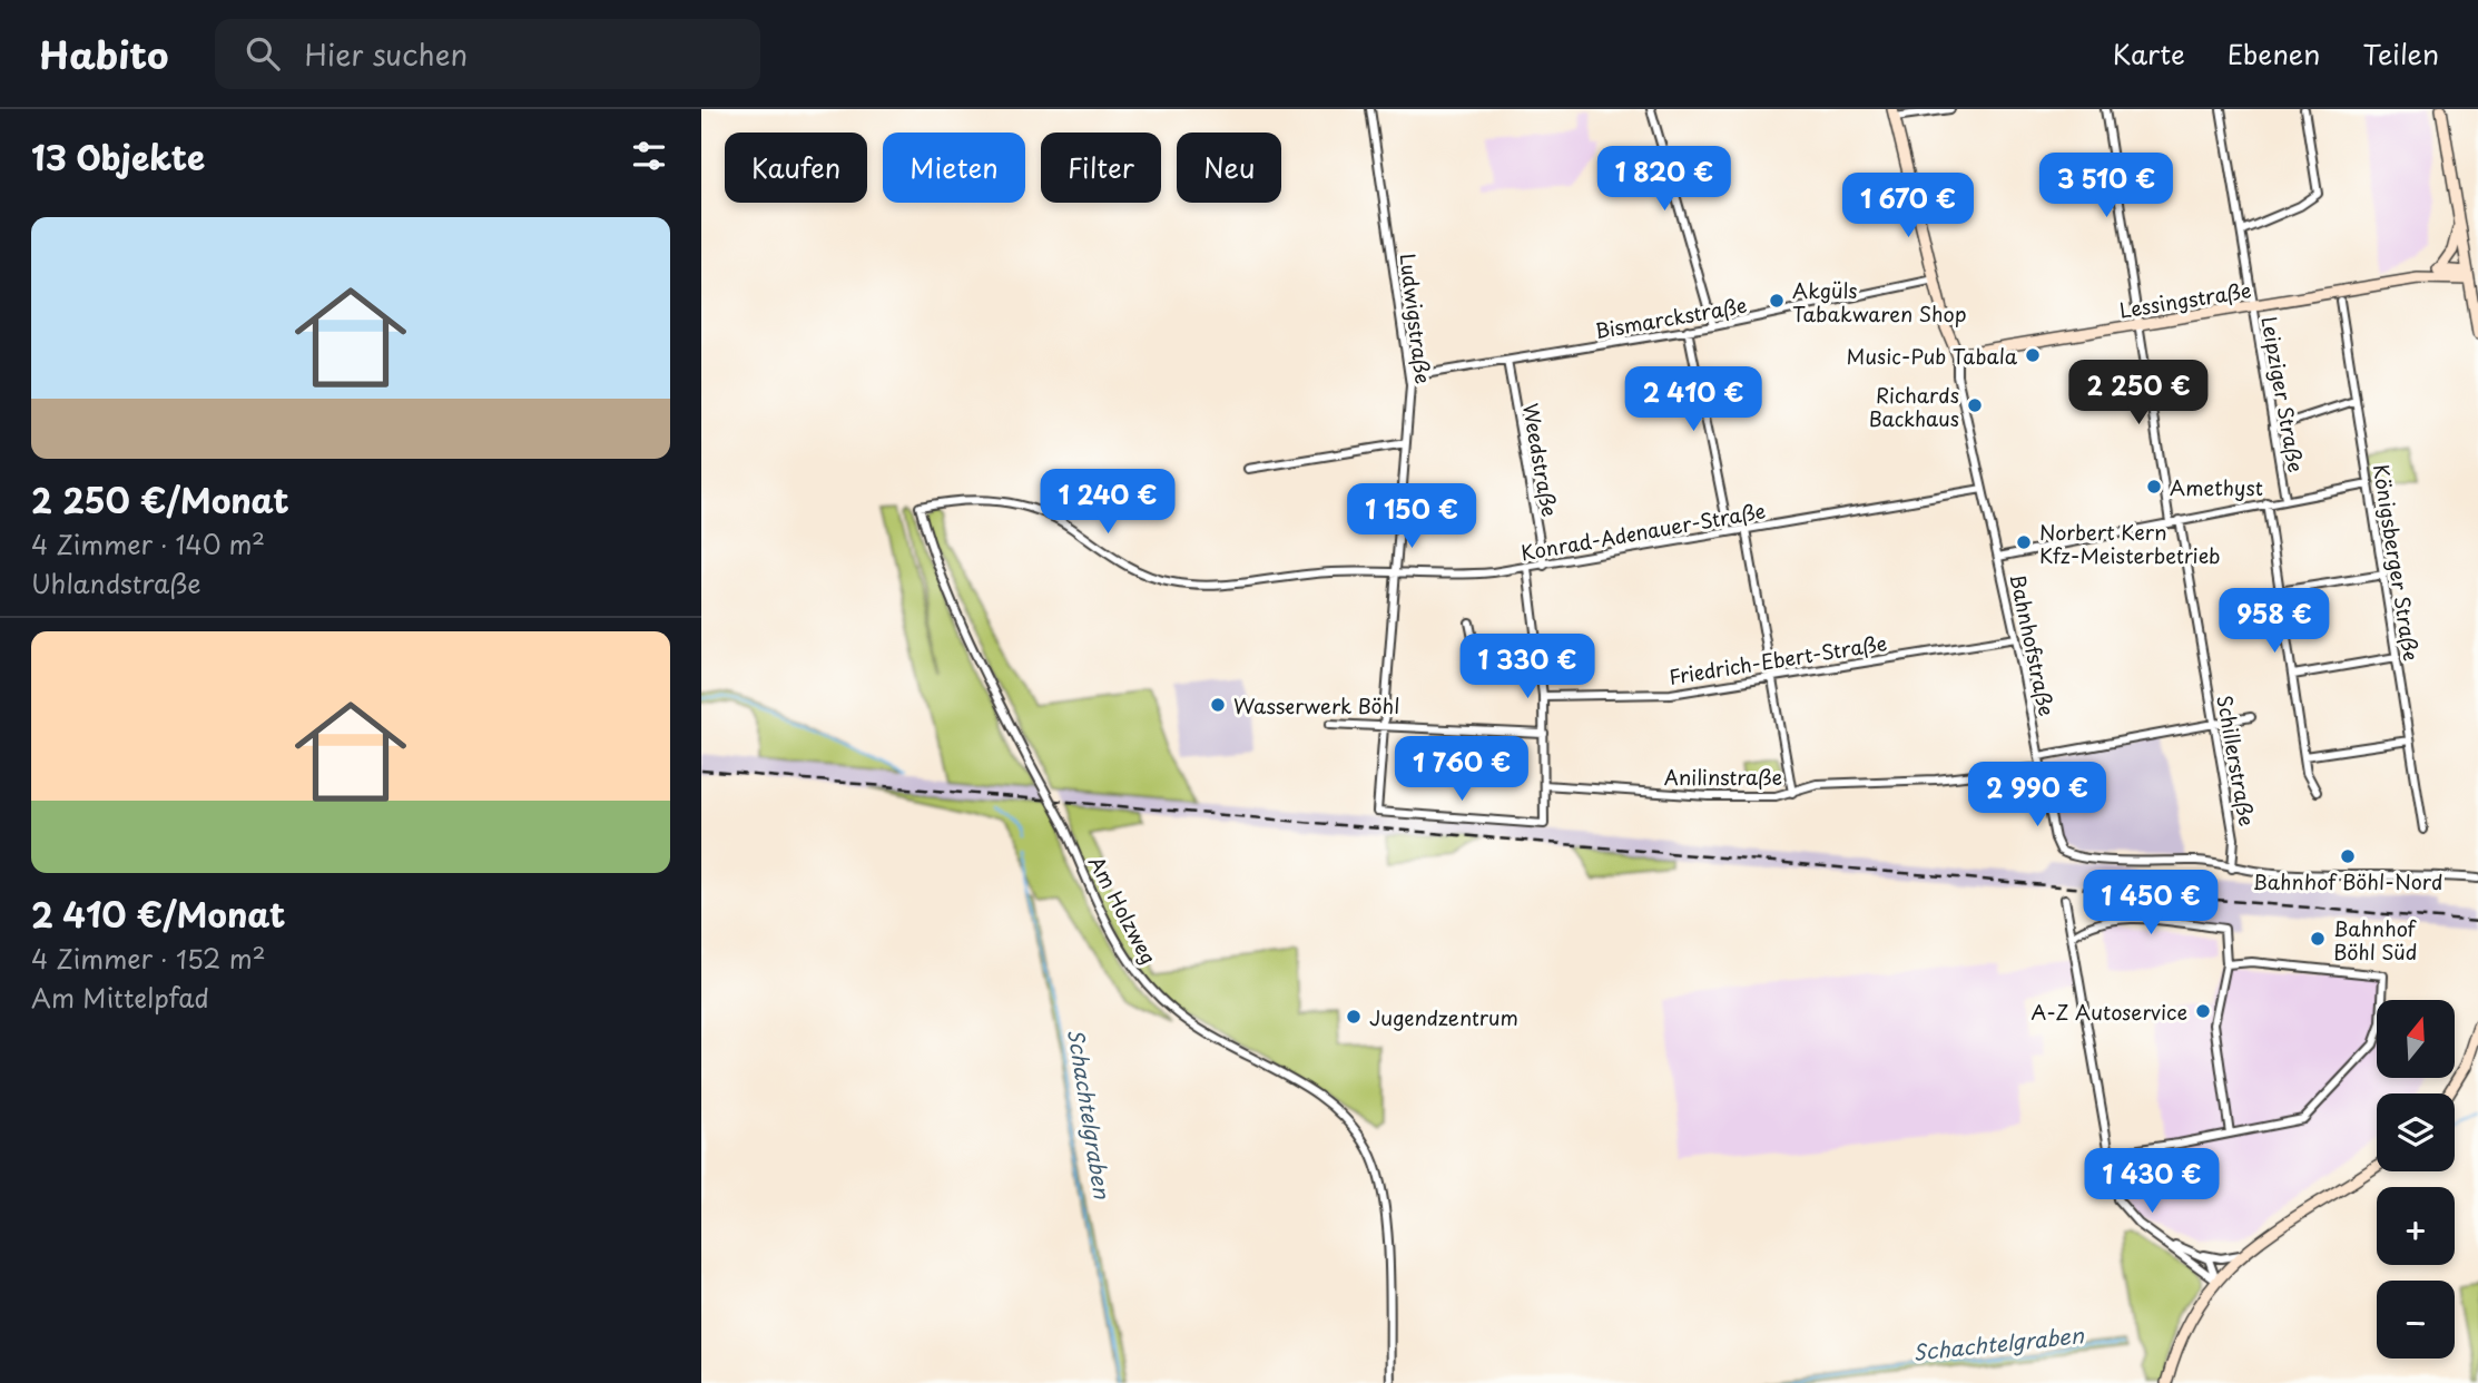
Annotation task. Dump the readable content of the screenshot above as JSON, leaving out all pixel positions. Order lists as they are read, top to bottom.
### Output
{
  "streets": {
    "street": [
      "Lessingstraße",
      "Bismarckstraße",
      "Ludwigstraße",
      "Leipziger Straße",
      "Weedstraße",
      "Konrad-Adenauer-Straße",
      "Königsberger Straße",
      "Bahnhofstraße",
      "Friedrich-Ebert-Straße",
      "Schillerstraße",
      "Anilinstraße",
      "Am Holzweg"
    ]
  },
  "crossings": [
    ["Lessingstraße", "Leipziger Straße"],
    ["Lessingstraße", "Bahnhofstraße"],
    ["Bismarckstraße", "Ludwigstraße"],
    ["Bismarckstraße", "Weedstraße"],
    ["Ludwigstraße", "Konrad-Adenauer-Straße"],
    ["Ludwigstraße", "Anilinstraße"],
    ["Weedstraße", "Konrad-Adenauer-Straße"],
    ["Konrad-Adenauer-Straße", "Bahnhofstraße"],
    ["Konrad-Adenauer-Straße", "Am Holzweg"],
    ["Bahnhofstraße", "Friedrich-Ebert-Straße"],
    ["Bahnhofstraße", "Schillerstraße"],
    ["Bahnhofstraße", "Anilinstraße"]
  ],
  "water": ["Schachtelgraben"],
  "places": [
    "Akgüls Tabakwaren Shop",
    "Music-Pub Tabala",
    "Richards Backhaus",
    "Amethyst",
    "Norbert Kern Kfz-Meisterbetrieb",
    "Wasserwerk Böhl",
    "Bahnhof Böhl-Nord",
    "Bahnhof Böhl Süd",
    "A-Z Autoservice",
    "Jugendzentrum"
  ],
  "north": "top",
  "page": {
    "header": "Habito",
    "search": "Hier suchen",
    "nav": ["Karte", "Ebenen", "Teilen"],
    "heading": "13 Objekte",
    "chip": [
      "Kaufen",
      "Mieten",
      "Filter",
      "Neu"
    ],
    "price": [
      "1 820 €",
      "3 510 €",
      "1 670 €",
      "2 250 €",
      "2 410 €",
      "1 240 €",
      "1 150 €",
      "958 €",
      "1 330 €",
      "1 760 €",
      "2 990 €",
      "1 450 €",
      "1 430 €"
    ],
    "list": [
      {
        "name": "2 250 €/Monat",
        "note": "4 Zimmer · 140 m² · Uhlandstraße"
      },
      {
        "name": "2 410 €/Monat",
        "note": "4 Zimmer · 152 m² · Am Mittelpfad"
      }
    ],
    "map_buttons": ["+", "−"]
  }
}
